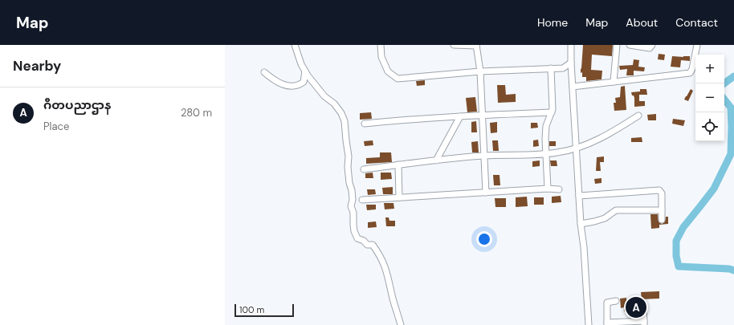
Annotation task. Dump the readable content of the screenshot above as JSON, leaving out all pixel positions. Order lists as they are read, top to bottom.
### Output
{
  "scale_bar": "100 m",
  "page": {
    "header": "Map",
    "nav": [
      "Home",
      "Map",
      "About",
      "Contact"
    ],
    "heading": "Nearby",
    "map_buttons": ["+", "−"],
    "list": [
      {
        "mark": "A",
        "name": "ဂီတပညာဌာန",
        "note": "Place",
        "value": "280 m"
      }
    ],
    "pins": "A",
    "scale": "100 m"
  }
}
